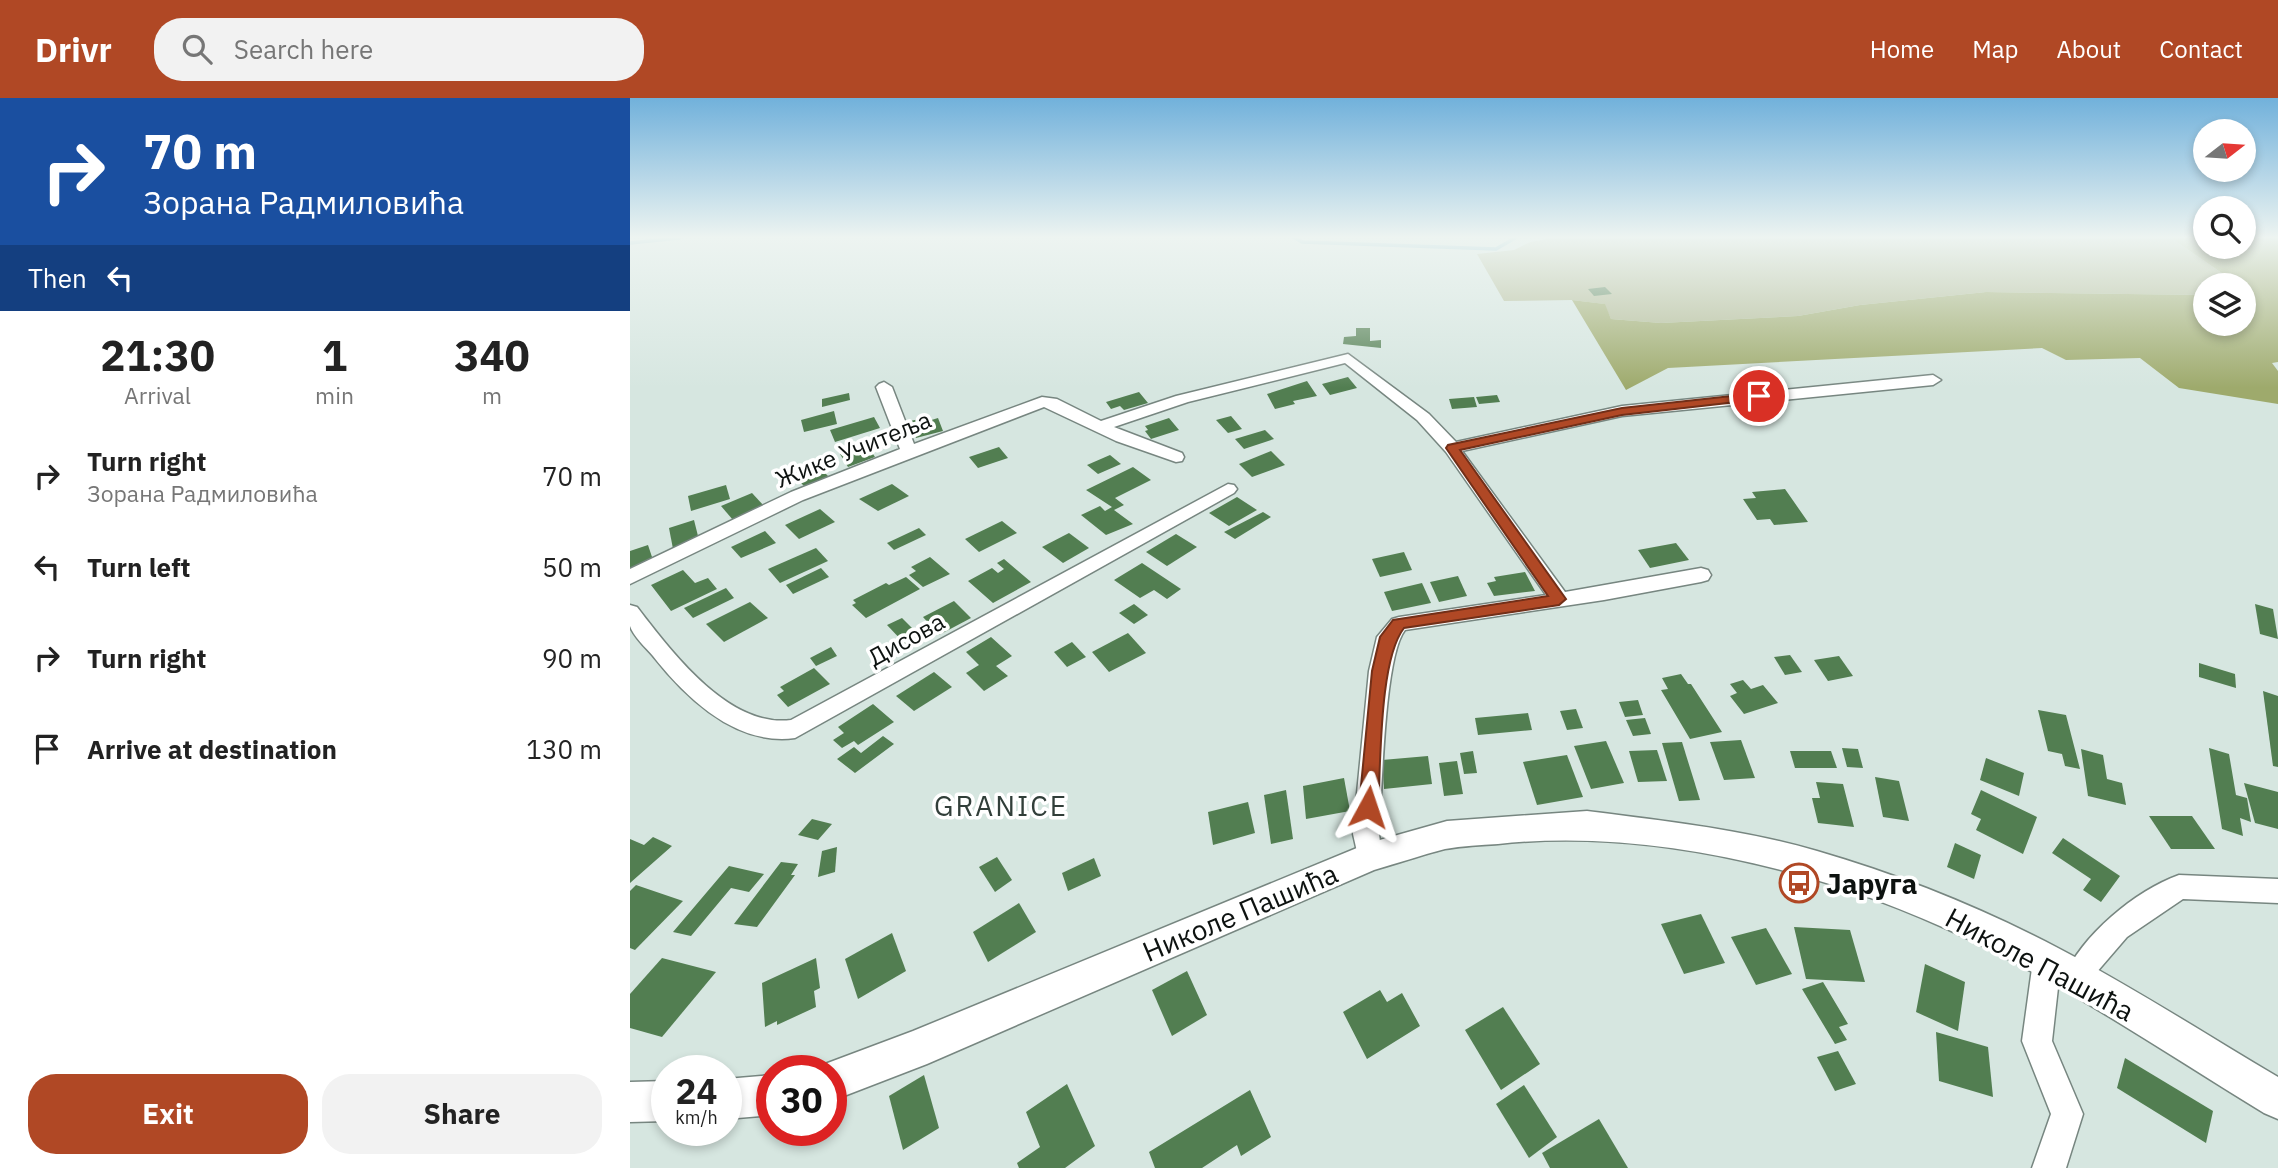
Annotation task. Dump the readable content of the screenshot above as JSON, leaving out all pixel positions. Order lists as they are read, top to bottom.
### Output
{
  "streets": {
    "street": ["Жике Учитеља", "Дисова", "Николе Пашића"]
  },
  "districts": ["GRANICE"],
  "places": {
    "bus stop": ["Јаруга"]
  },
  "north": "right",
  "page": {
    "header": "Drivr",
    "search": "Search here",
    "nav": [
      "Home",
      "Map",
      "About",
      "Contact"
    ],
    "turn": ["70 m", "Зорана Радмиловића"],
    "then": "Then",
    "eta": [
      "21:30",
      "Arrival",
      "1",
      "min",
      "340",
      "m"
    ],
    "list": [
      {
        "name": "Turn right",
        "note": "Зорана Радмиловића",
        "value": "70 m"
      },
      {
        "name": "Turn left",
        "value": "50 m"
      },
      {
        "name": "Turn right",
        "value": "90 m"
      },
      {
        "name": "Arrive at destination",
        "value": "130 m"
      }
    ],
    "speed": "24 km/h",
    "limit": "30",
    "buttons": ["Exit", "Share"]
  }
}
